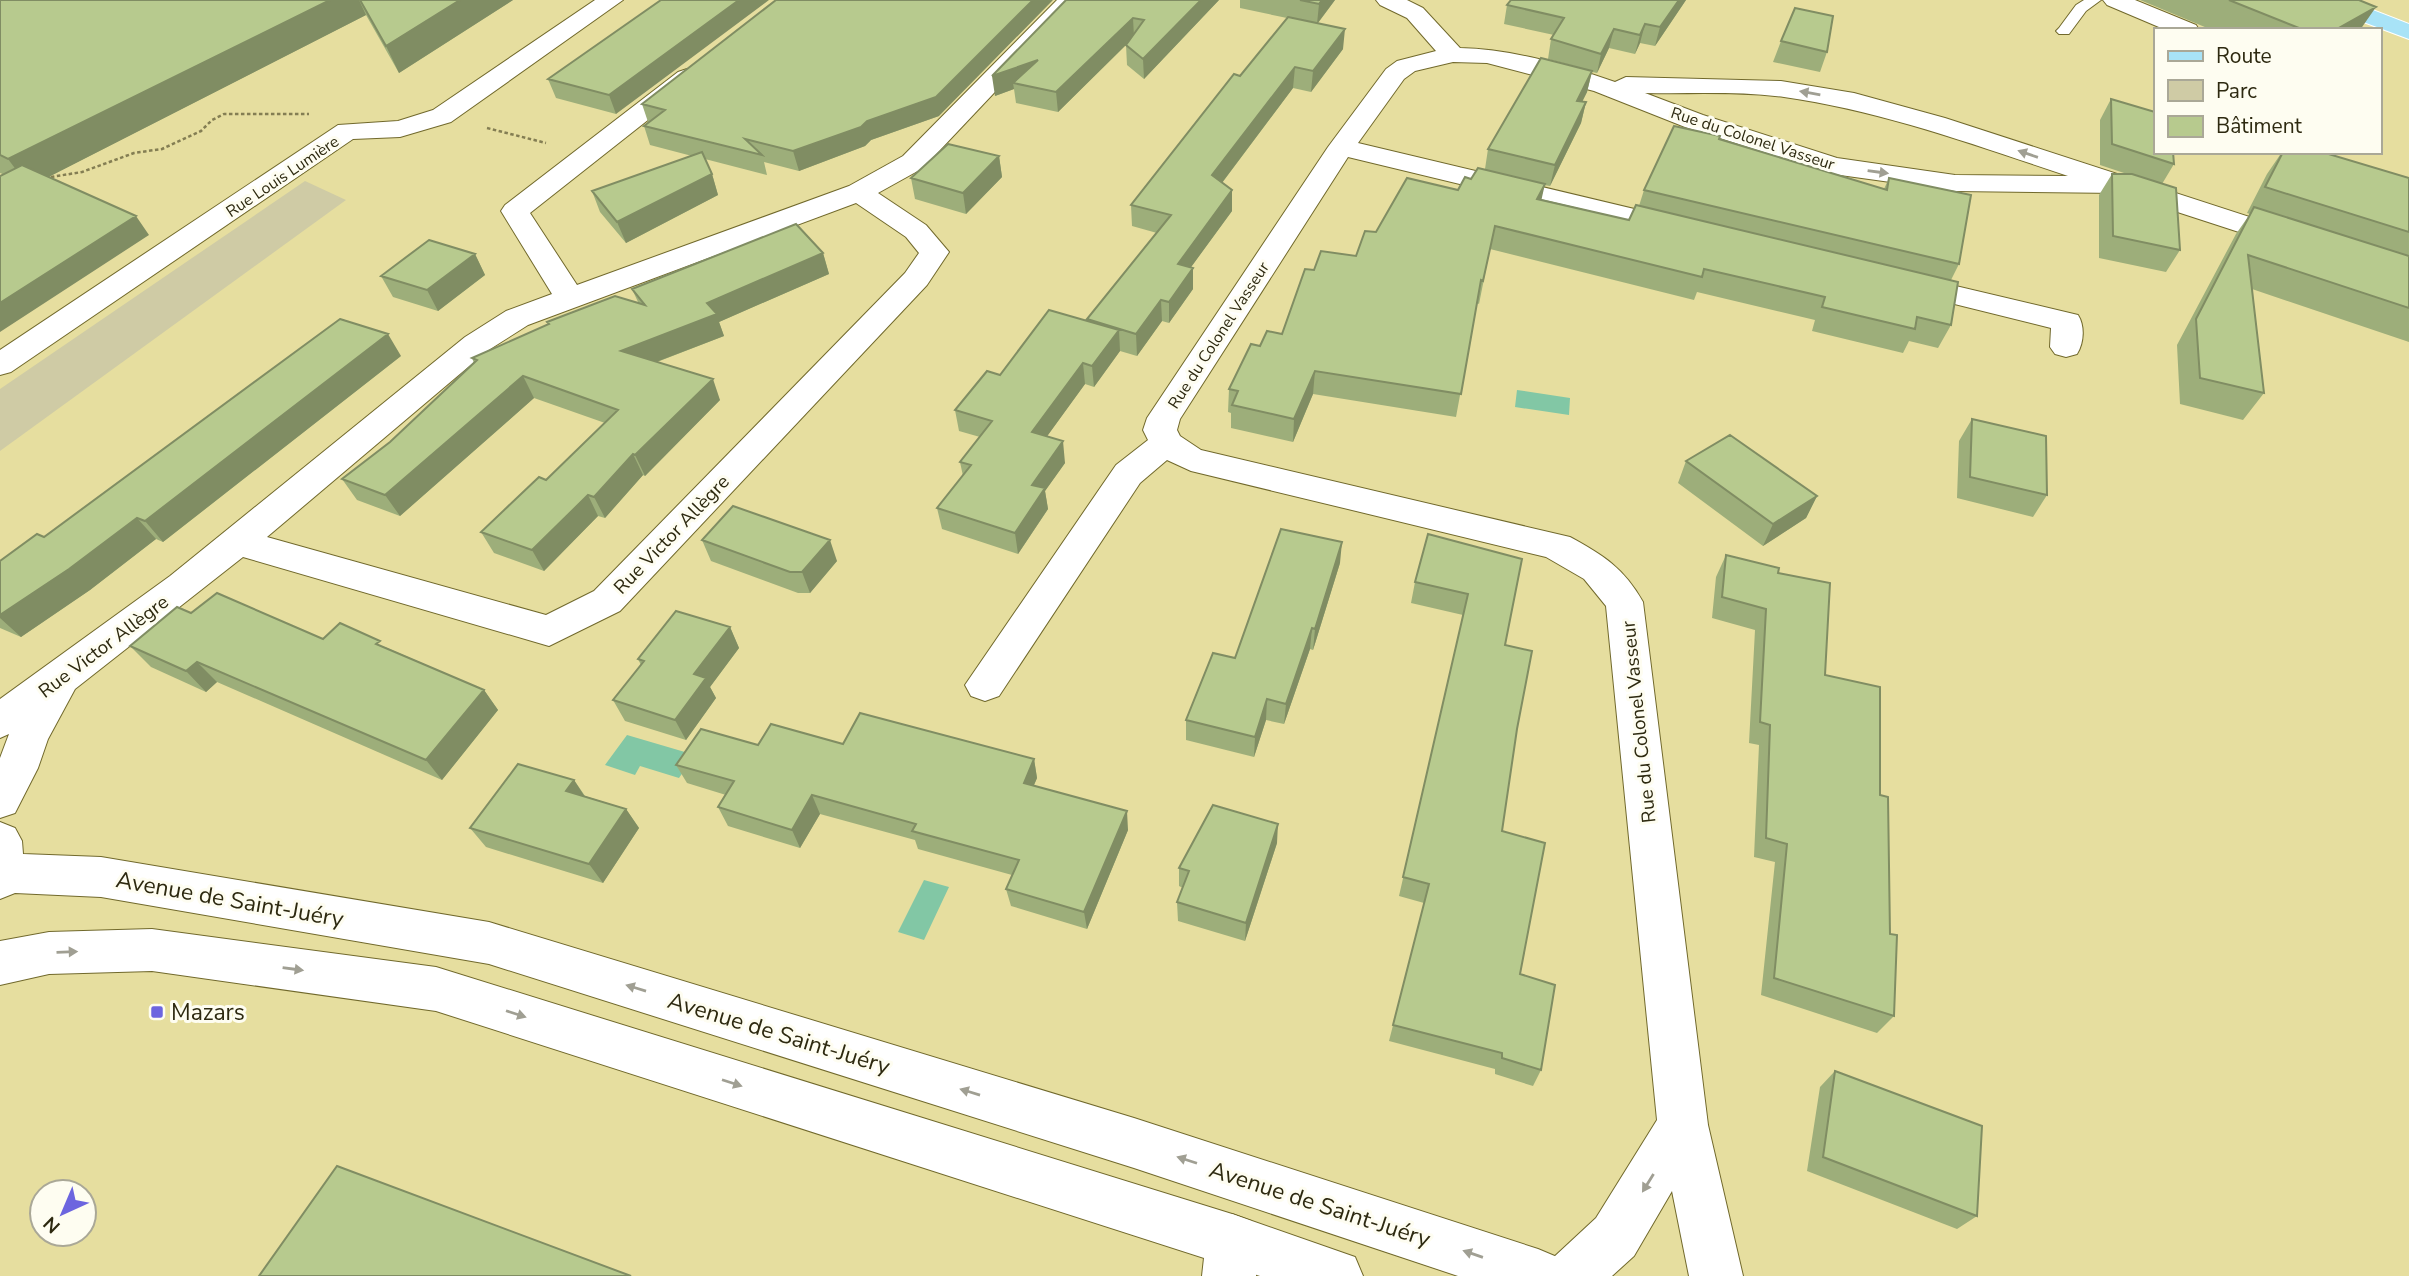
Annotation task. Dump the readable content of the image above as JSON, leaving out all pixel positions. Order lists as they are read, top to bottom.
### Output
{
  "streets": {
    "street": [
      "Rue du Colonel Vasseur",
      "Rue Louis Lumière",
      "Rue Victor Allègre",
      "Avenue de Saint-Juéry"
    ]
  },
  "places": {
    "transit": ["Mazars"]
  },
  "legend": ["Route", "Parc", "Bâtiment"],
  "north": "bottom left"
}
